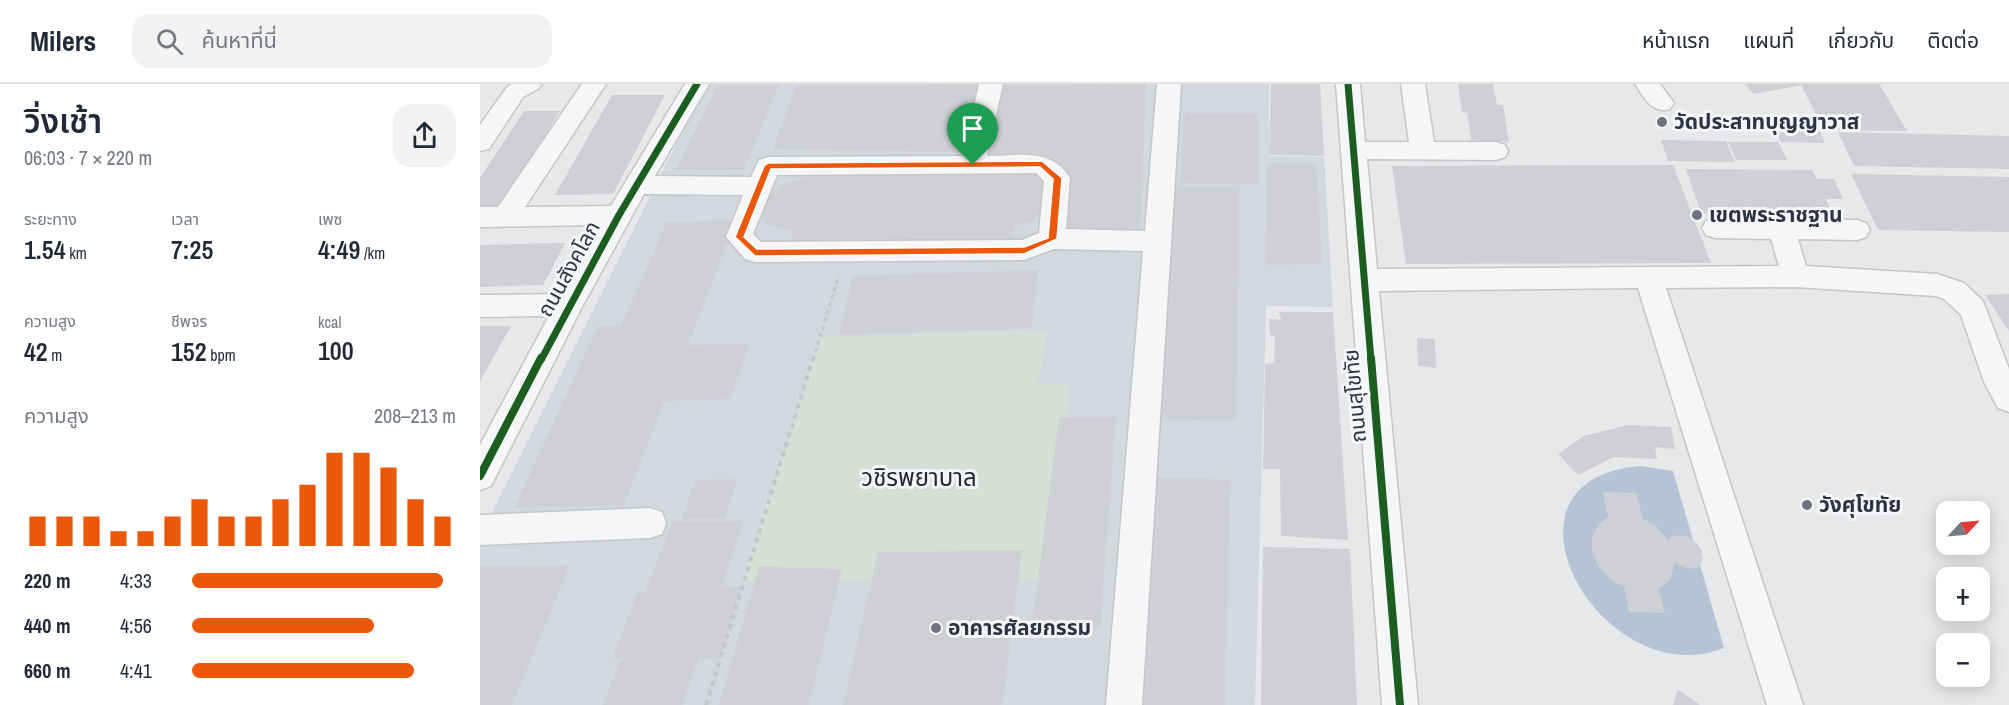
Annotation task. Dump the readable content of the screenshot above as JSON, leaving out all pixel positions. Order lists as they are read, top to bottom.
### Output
{
  "streets": {
    "street": ["ถนนสังคโลก", "ถนนสุโขทัย"]
  },
  "districts": ["วชิรพยาบาล"],
  "places": [
    "วัดประสาทบุญญาวาส",
    "เขตพระราชฐาน",
    "วังศุโขทัย",
    "อาคารศัลยกรรม"
  ],
  "north": "top right",
  "page": {
    "header": "Milers",
    "search": "ค้นหาที่นี่",
    "nav": [
      "หน้าแรก",
      "แผนที่",
      "เกี่ยวกับ",
      "ติดต่อ"
    ],
    "heading": ["วิ่งเช้า", "06:03 · 7 × 220 m"],
    "stats": [
      ["ระยะทาง", "1.54 km"],
      ["เวลา", "7:25"],
      ["เพซ", "4:49 /km"],
      ["ความสูง", "42 m"],
      ["ชีพจร", "152 bpm"],
      ["kcal", "100"]
    ],
    "chart": ["ความสูง", "208–213 m"],
    "map_buttons": ["+", "−"],
    "list": [
      {
        "name": "220 m",
        "note": "4:33"
      },
      {
        "name": "440 m",
        "note": "4:56"
      },
      {
        "name": "660 m",
        "note": "4:41"
      }
    ]
  }
}
